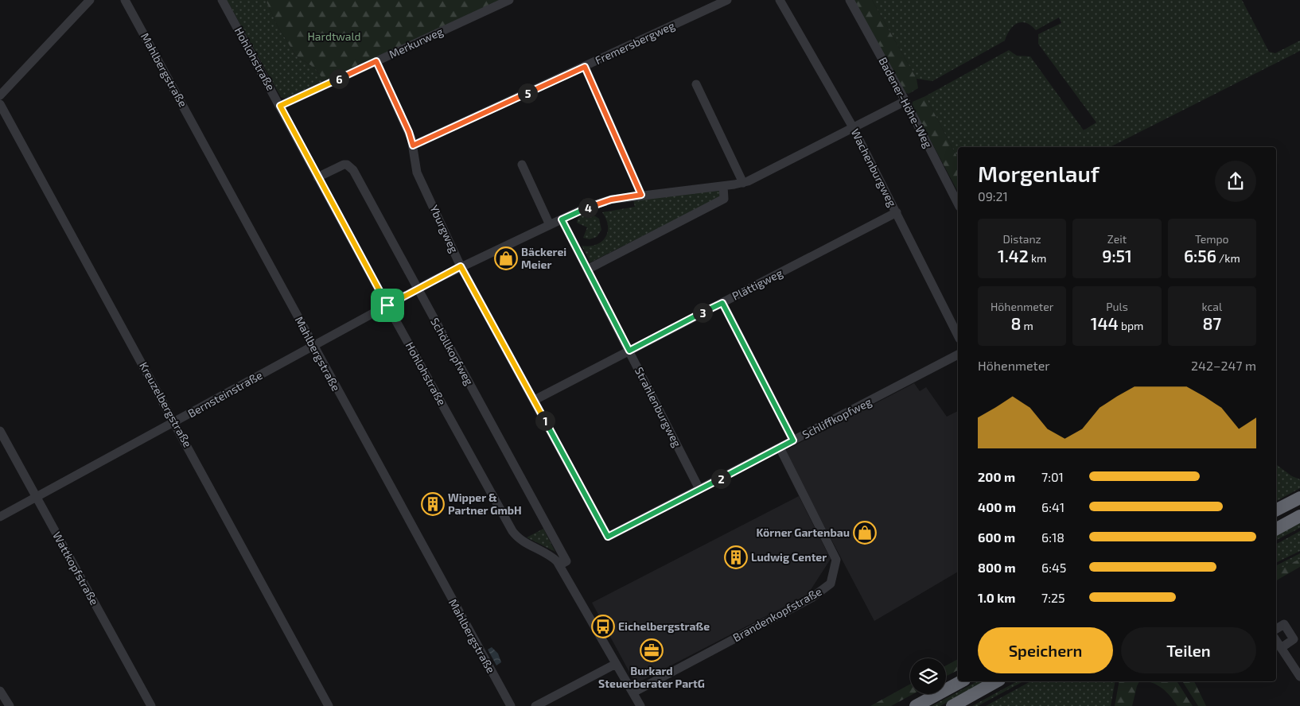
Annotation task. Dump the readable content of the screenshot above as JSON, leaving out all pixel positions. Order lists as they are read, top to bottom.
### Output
{
  "streets": {
    "street": [
      "Merkurweg",
      "Fremersbergweg",
      "Hohlohstraße",
      "Mahlbergstraße",
      "Badener-Höhe-Weg",
      "Wachenburgweg",
      "Yburgweg",
      "Plättigweg",
      "Schöllkopfweg",
      "Bernsteinstraße",
      "Kreuzelbergstraße",
      "Strahlenburgweg",
      "Schliffkopfweg",
      "Wattkopfstraße",
      "Brandenkopfstraße"
    ]
  },
  "crossings": [
    ["Merkurweg", "Hohlohstraße"],
    ["Merkurweg", "Yburgweg"],
    ["Fremersbergweg", "Yburgweg"],
    ["Hohlohstraße", "Schöllkopfweg"],
    ["Hohlohstraße", "Bernsteinstraße"],
    ["Hohlohstraße", "Brandenkopfstraße"],
    ["Mahlbergstraße", "Bernsteinstraße"],
    ["Badener-Höhe-Weg", "Bernsteinstraße"],
    ["Wachenburgweg", "Plättigweg"],
    ["Wachenburgweg", "Bernsteinstraße"],
    ["Yburgweg", "Plättigweg"],
    ["Yburgweg", "Bernsteinstraße"],
    ["Yburgweg", "Schliffkopfweg"],
    ["Plättigweg", "Strahlenburgweg"],
    ["Schöllkopfweg", "Bernsteinstraße"],
    ["Bernsteinstraße", "Kreuzelbergstraße"],
    ["Bernsteinstraße", "Strahlenburgweg"],
    ["Bernsteinstraße", "Wattkopfstraße"],
    ["Strahlenburgweg", "Schliffkopfweg"],
    ["Schliffkopfweg", "Brandenkopfstraße"]
  ],
  "parks": ["Hardtwald"],
  "places": {
    "shop": ["Bäckerei Meier", "Körner Gartenbau"],
    "building": ["Wipper & Partner GmbH", "Ludwig Center"],
    "bus stop": ["Eichelbergstraße"],
    "office": ["Burkard Steuerberater PartG"]
  },
  "page": {
    "pins": [
      "6",
      "5",
      "4",
      "3",
      "1",
      "2"
    ],
    "heading": ["Morgenlauf", "09:21"],
    "stats": [
      ["Distanz", "1.42 km"],
      ["Zeit", "9:51"],
      ["Tempo", "6:56 /km"],
      ["Höhenmeter", "8 m"],
      ["Puls", "144 bpm"],
      ["kcal", "87"]
    ],
    "chart": ["Höhenmeter", "242–247 m"],
    "list": [
      {
        "name": "200 m",
        "note": "7:01"
      },
      {
        "name": "400 m",
        "note": "6:41"
      },
      {
        "name": "600 m",
        "note": "6:18"
      },
      {
        "name": "800 m",
        "note": "6:45"
      },
      {
        "name": "1.0 km",
        "note": "7:25"
      }
    ],
    "buttons": ["Speichern", "Teilen"]
  }
}
